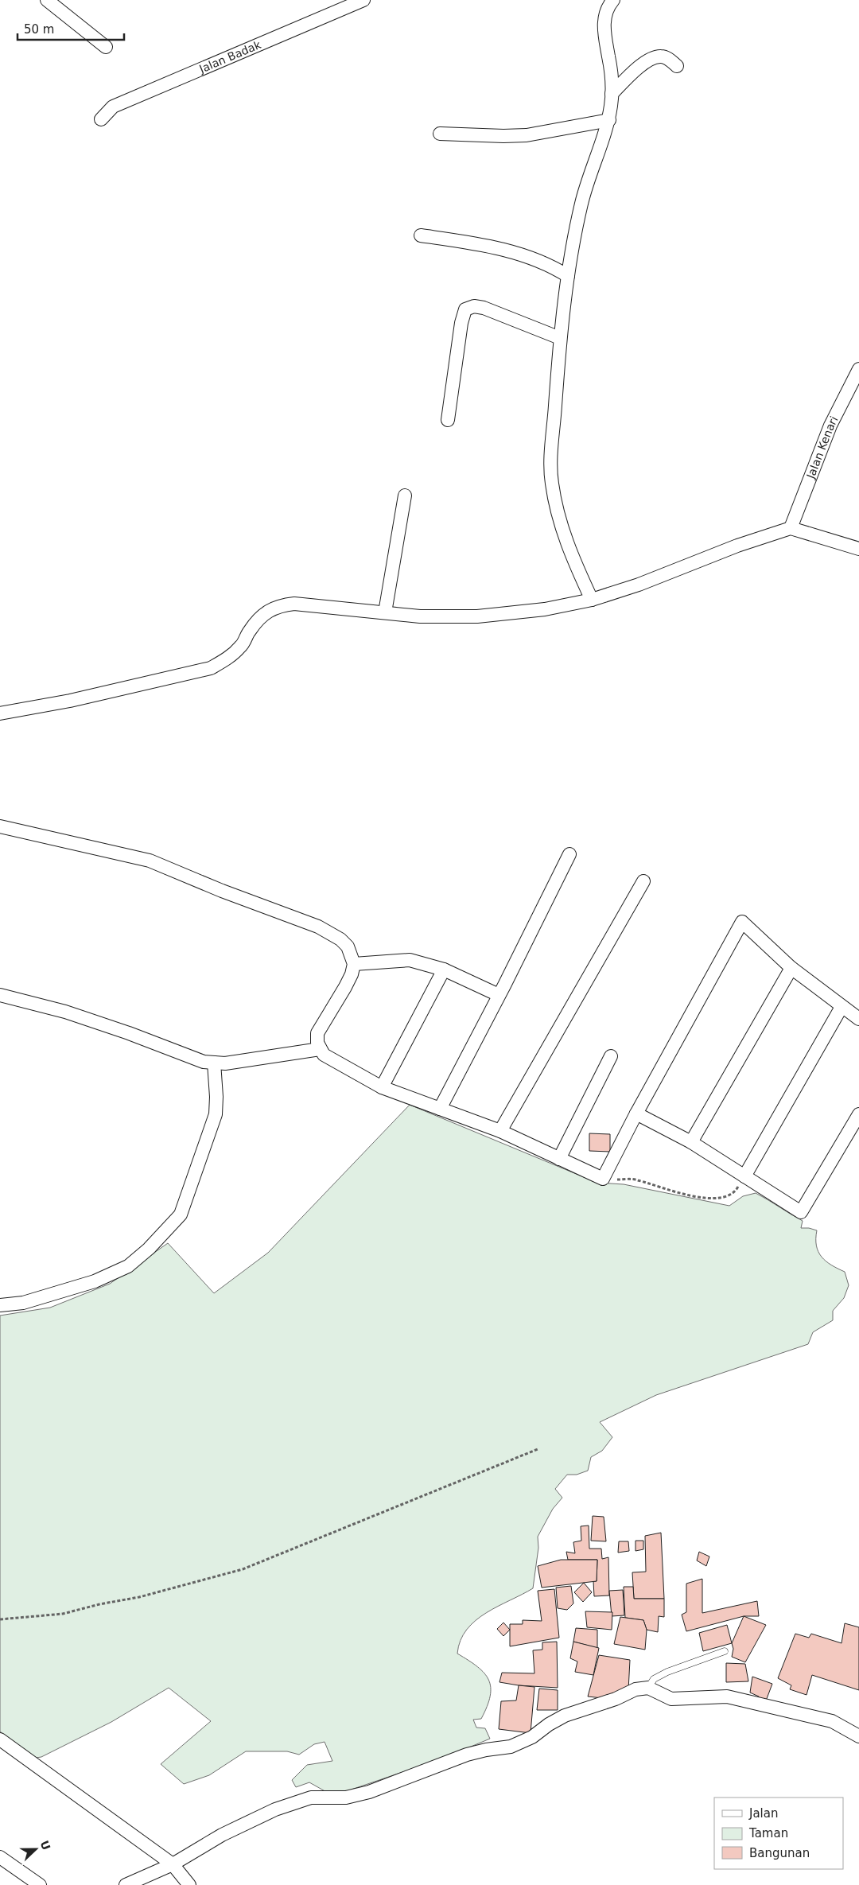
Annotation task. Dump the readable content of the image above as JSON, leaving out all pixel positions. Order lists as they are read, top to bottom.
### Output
{
  "streets": {
    "street": ["Jalan Badak", "Jalan Kenari"]
  },
  "legend": ["Jalan", "Taman", "Bangunan"],
  "scale_bar": "50 m",
  "north": "right"
}
